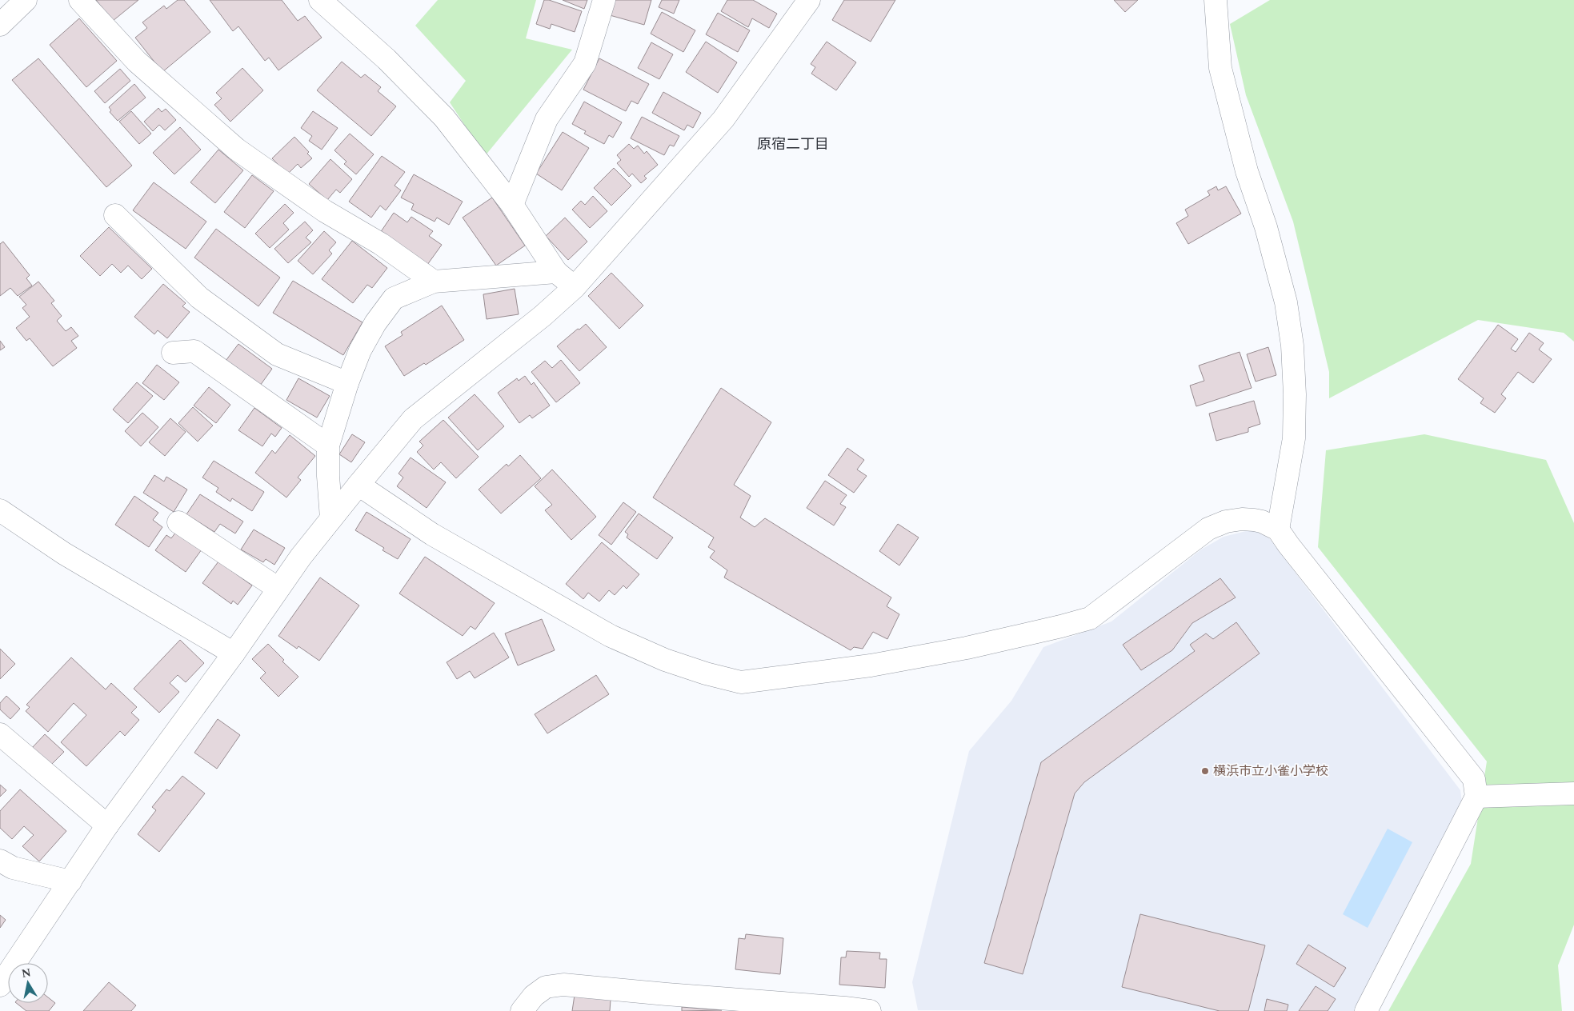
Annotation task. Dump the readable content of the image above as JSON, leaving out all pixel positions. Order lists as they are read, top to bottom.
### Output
{
  "districts": ["原宿二丁目"],
  "places": ["横浜市立小雀小学校"],
  "north": "top"
}
